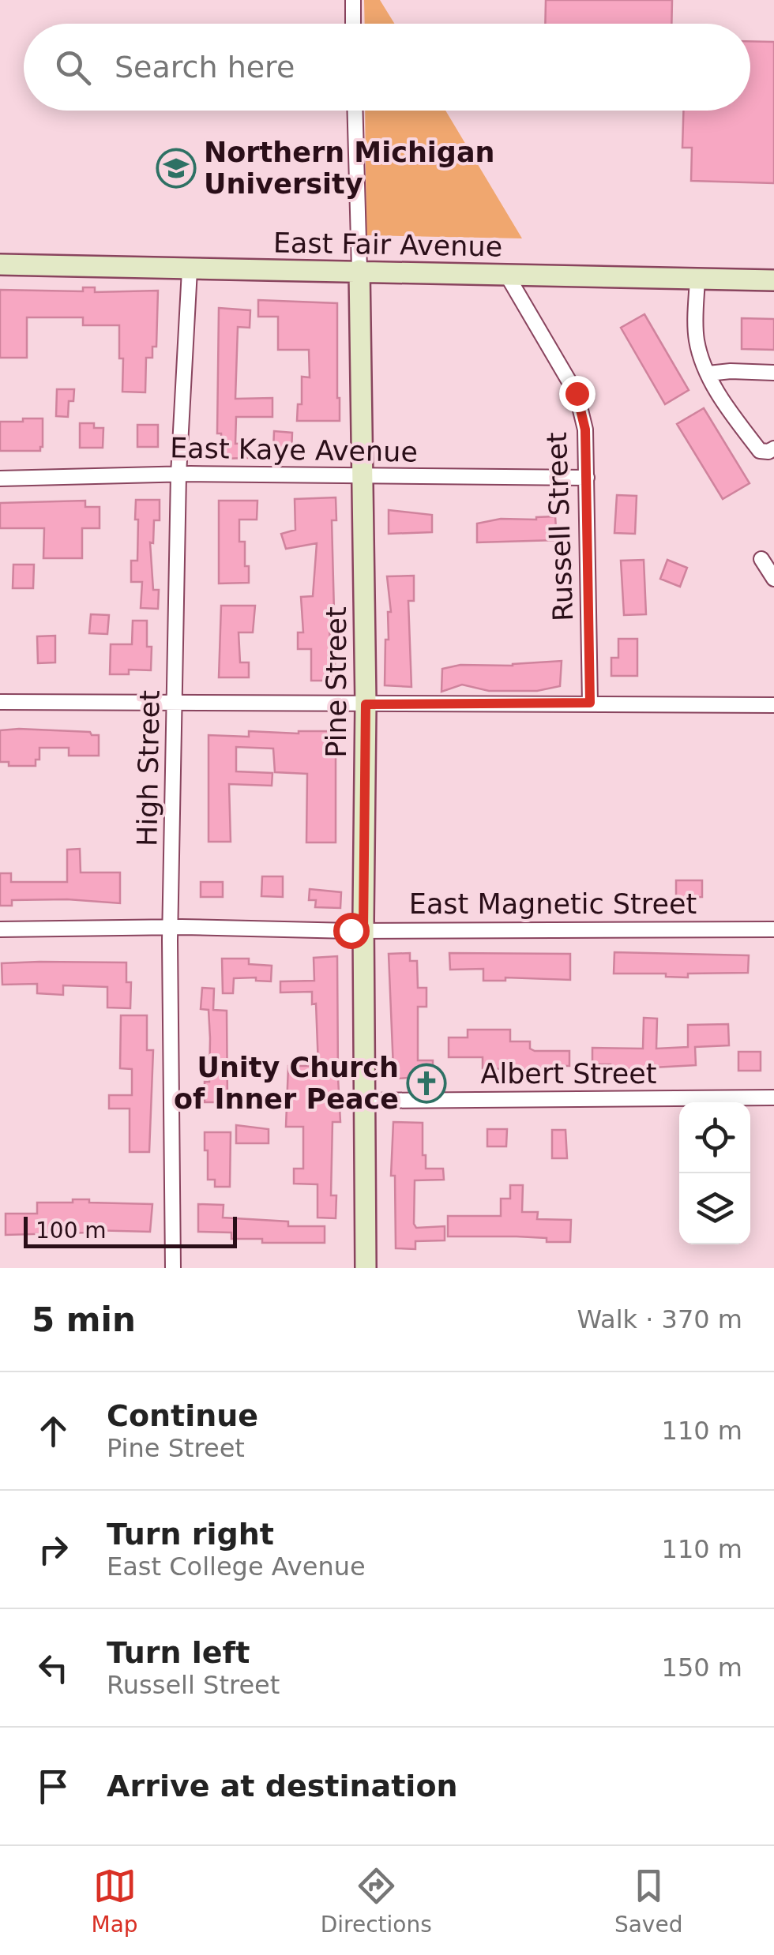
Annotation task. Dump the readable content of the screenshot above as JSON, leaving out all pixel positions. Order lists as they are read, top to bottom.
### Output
{
  "streets": {
    "street": [
      "East Fair Avenue",
      "East Kaye Avenue",
      "Russell Street",
      "Pine Street",
      "High Street",
      "East Magnetic Street",
      "Albert Street"
    ]
  },
  "crossings": [
    ["East Fair Avenue", "Russell Street"],
    ["East Fair Avenue", "Pine Street"],
    ["East Fair Avenue", "High Street"],
    ["East Kaye Avenue", "Russell Street"],
    ["East Kaye Avenue", "Pine Street"],
    ["East Kaye Avenue", "High Street"],
    ["Pine Street", "East Magnetic Street"],
    ["Pine Street", "Albert Street"],
    ["High Street", "East Magnetic Street"]
  ],
  "places": {
    "school or university": ["Northern Michigan University"],
    "church": ["Unity Church of Inner Peace"]
  },
  "scale_bar": "100 m",
  "page": {
    "search": "Search here",
    "scale": "100 m",
    "heading": ["5 min", "Walk · 370 m"],
    "list": [
      ["Continue", "Pine Street", "110 m"],
      ["Turn right", "East College Avenue", "110 m"],
      ["Turn left", "Russell Street", "150 m"],
      "Arrive at destination"
    ],
    "nav": ["Map", "Directions", "Saved"]
  }
}
